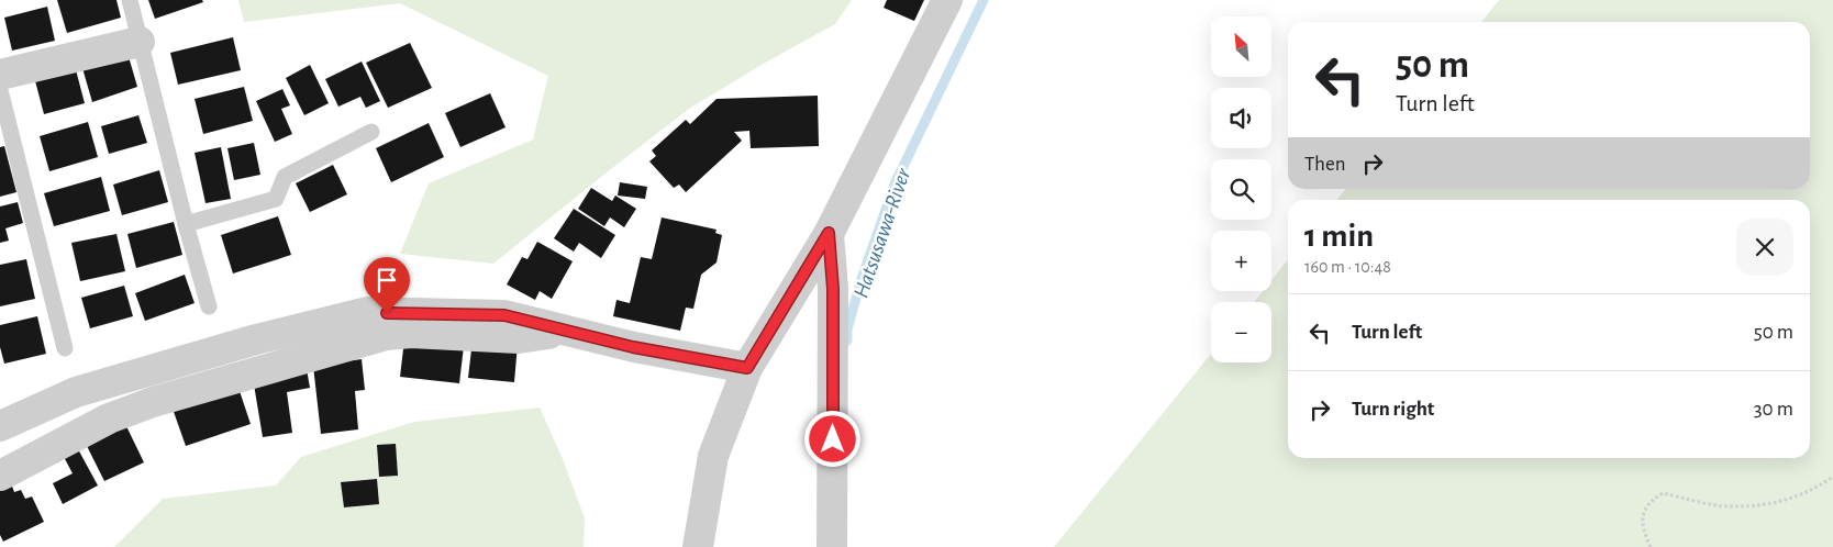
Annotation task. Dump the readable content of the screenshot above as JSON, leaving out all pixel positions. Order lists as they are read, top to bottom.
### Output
{
  "water": ["Hatsusawa-River"],
  "north": "top left",
  "page": {
    "map_buttons": ["+", "−"],
    "turn": ["50 m", "Turn left"],
    "then": "Then",
    "heading": ["1 min", "160 m · 10:48"],
    "list": [
      {
        "name": "Turn left",
        "value": "50 m"
      },
      {
        "name": "Turn right",
        "value": "30 m"
      }
    ]
  }
}
